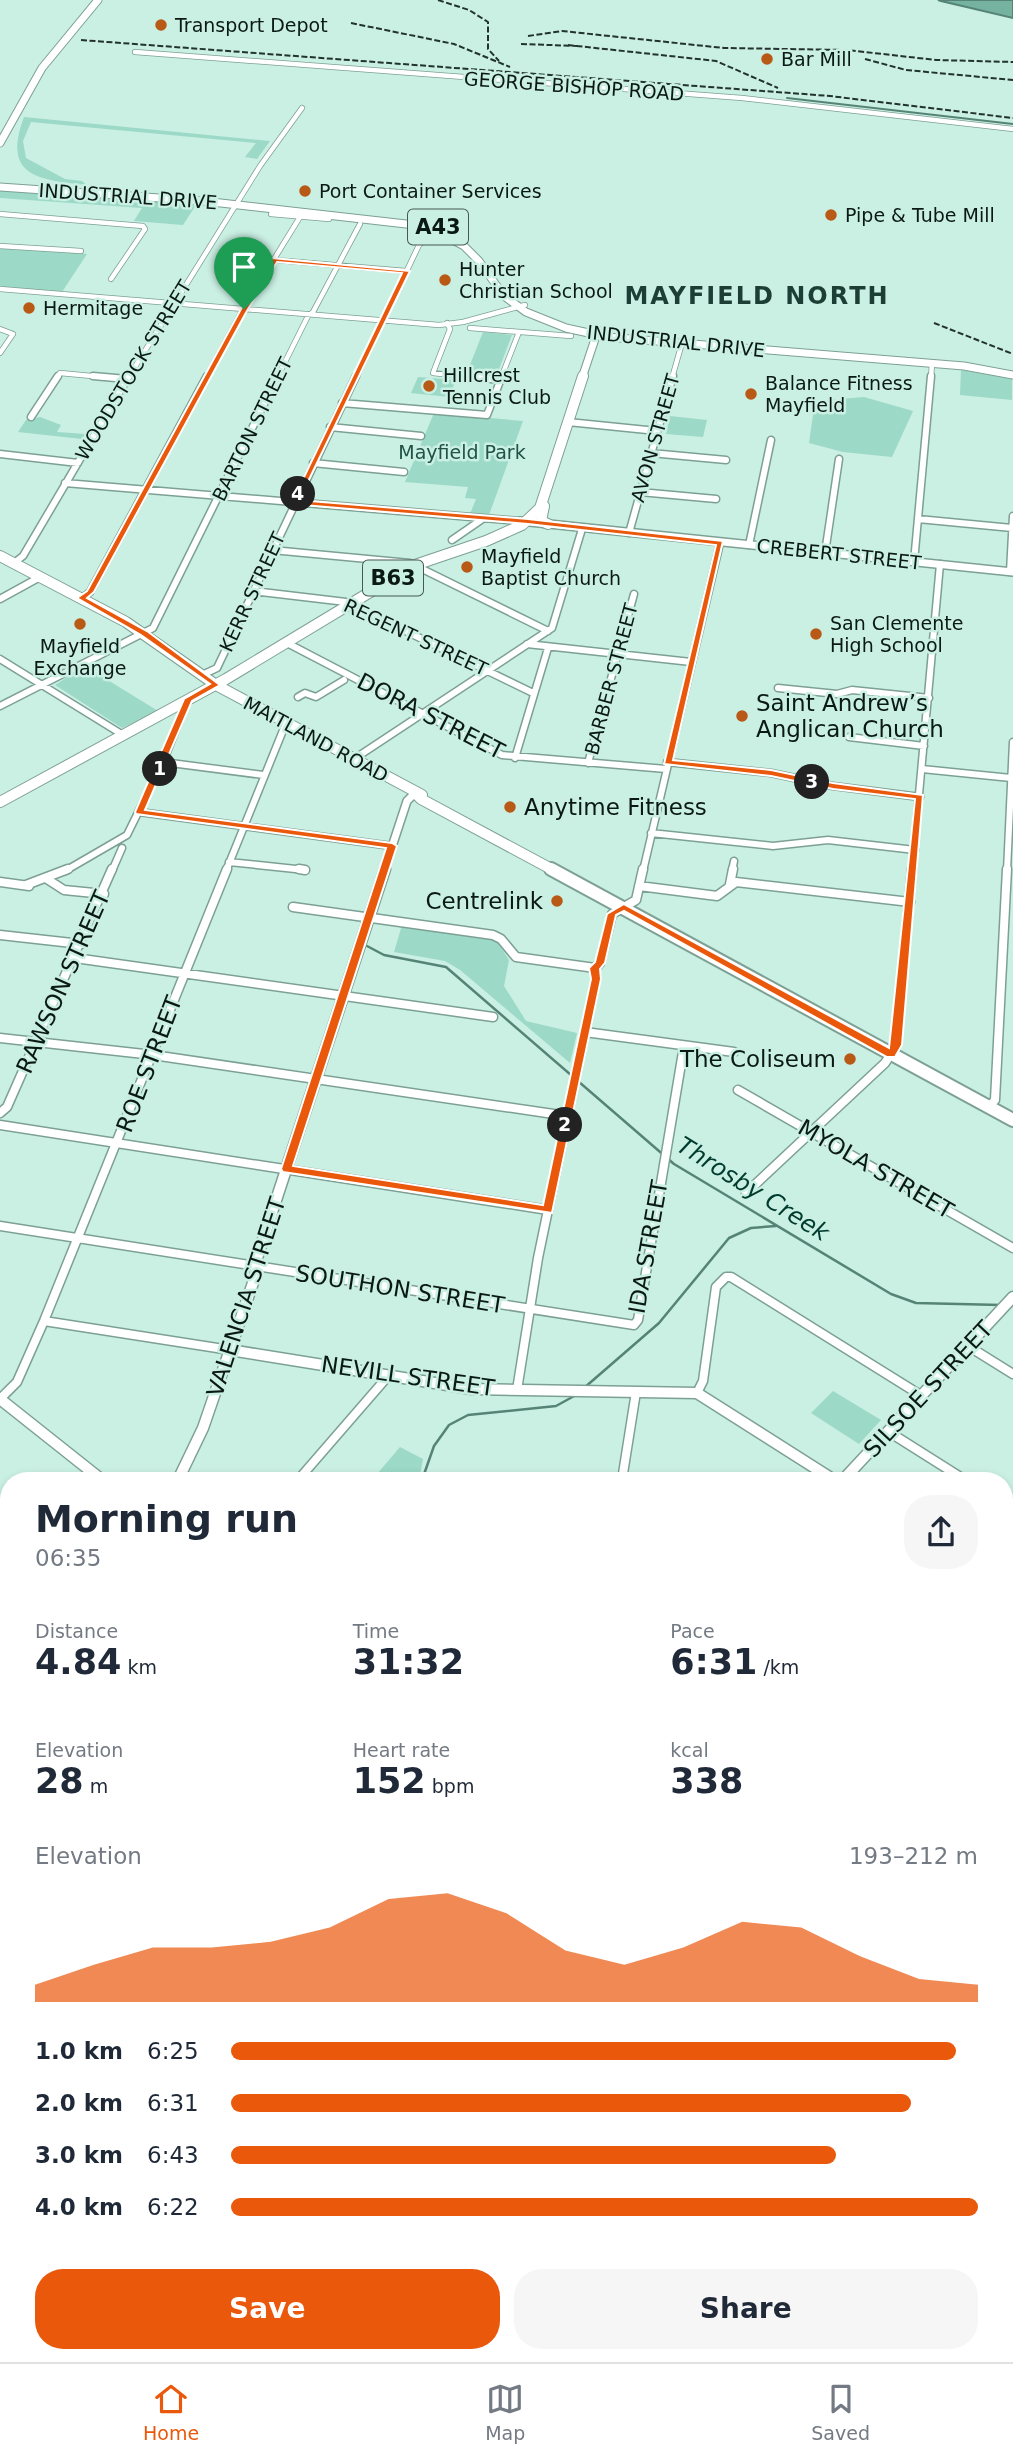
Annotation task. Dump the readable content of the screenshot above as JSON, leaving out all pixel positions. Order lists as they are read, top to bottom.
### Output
{
  "streets": {
    "highway": ["INDUSTRIAL DRIVE", "A43"],
    "main road": ["B63", "MAITLAND ROAD"],
    "street": [
      "GEORGE BISHOP ROAD",
      "WOODSTOCK STREET",
      "BARTON STREET",
      "AVON STREET",
      "CREBERT STREET",
      "KERR STREET",
      "REGENT STREET",
      "BARBER STREET",
      "DORA STREET",
      "RAWSON STREET",
      "ROE STREET",
      "MYOLA STREET",
      "IDA STREET",
      "SOUTHON STREET",
      "VALENCIA STREET",
      "NEVILL STREET",
      "SILSOE STREET"
    ]
  },
  "crossings": [
    ["INDUSTRIAL DRIVE", "WOODSTOCK STREET"],
    ["INDUSTRIAL DRIVE", "AVON STREET"],
    ["WOODSTOCK STREET", "CREBERT STREET"],
    ["WOODSTOCK STREET", "MAITLAND ROAD"],
    ["BARTON STREET", "CREBERT STREET"],
    ["BARTON STREET", "MAITLAND ROAD"],
    ["AVON STREET", "CREBERT STREET"],
    ["CREBERT STREET", "B63"],
    ["CREBERT STREET", "KERR STREET"],
    ["B63", "REGENT STREET"],
    ["B63", "DORA STREET"],
    ["B63", "MAITLAND ROAD"],
    ["B63", "RAWSON STREET"],
    ["KERR STREET", "REGENT STREET"],
    ["KERR STREET", "MAITLAND ROAD"],
    ["BARBER STREET", "DORA STREET"],
    ["MAITLAND ROAD", "ROE STREET"],
    ["MAITLAND ROAD", "VALENCIA STREET"],
    ["ROE STREET", "SOUTHON STREET"],
    ["ROE STREET", "NEVILL STREET"],
    ["IDA STREET", "SOUTHON STREET"],
    ["SOUTHON STREET", "VALENCIA STREET"],
    ["VALENCIA STREET", "NEVILL STREET"]
  ],
  "districts": ["MAYFIELD NORTH"],
  "water": ["Throsby Creek"],
  "parks": ["Mayfield Park"],
  "places": [
    "Transport Depot",
    "Bar Mill",
    "Port Container Services",
    "Pipe & Tube Mill",
    "Hunter Christian School",
    "Hermitage",
    "Hillcrest Tennis Club",
    "Balance Fitness Mayfield",
    "Mayfield Baptist Church",
    "Mayfield Exchange",
    "San Clemente High School",
    "Saint Andrew’s Anglican Church",
    "Anytime Fitness",
    "Centrelink",
    "The Coliseum"
  ],
  "page": {
    "pins": [
      "4",
      "1",
      "3",
      "2"
    ],
    "heading": ["Morning run", "06:35"],
    "stats": [
      ["Distance", "4.84 km"],
      ["Time", "31:32"],
      ["Pace", "6:31 /km"],
      ["Elevation", "28 m"],
      ["Heart rate", "152 bpm"],
      ["kcal", "338"]
    ],
    "chart": ["Elevation", "193–212 m"],
    "list": [
      {
        "name": "1.0 km",
        "note": "6:25"
      },
      {
        "name": "2.0 km",
        "note": "6:31"
      },
      {
        "name": "3.0 km",
        "note": "6:43"
      },
      {
        "name": "4.0 km",
        "note": "6:22"
      }
    ],
    "buttons": ["Save", "Share"],
    "tabs": ["Home", "Map", "Saved"]
  }
}
